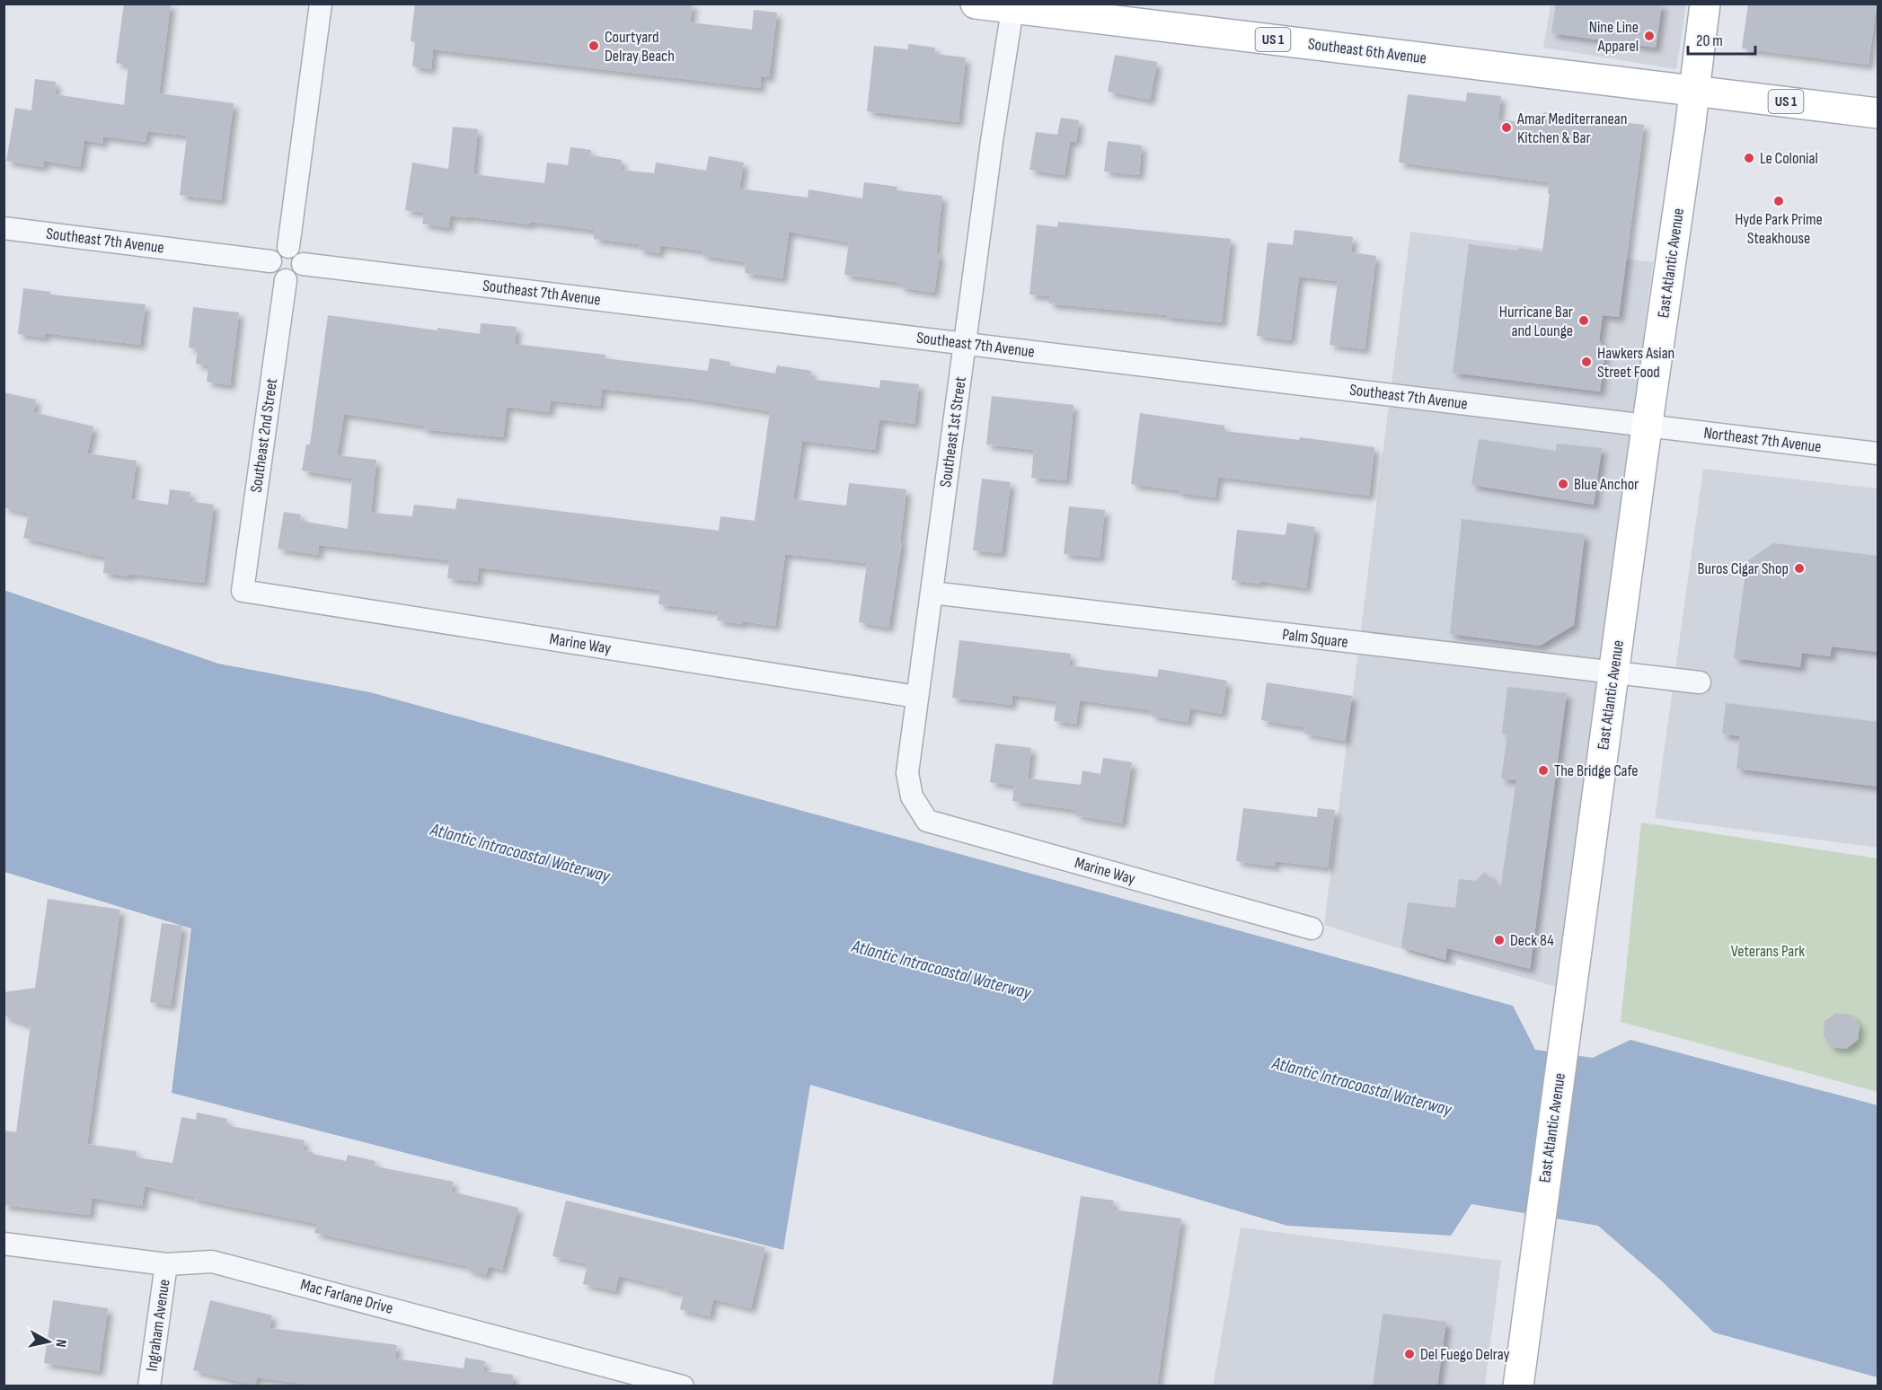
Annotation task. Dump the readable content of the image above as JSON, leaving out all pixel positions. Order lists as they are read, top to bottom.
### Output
{
  "streets": {
    "main road": ["US 1", "Southeast 6th Avenue", "East Atlantic Avenue"],
    "street": [
      "Southeast 7th Avenue",
      "Southeast 1st Street",
      "Southeast 2nd Street",
      "Northeast 7th Avenue",
      "Palm Square",
      "Marine Way",
      "Mac Farlane Drive",
      "Ingraham Avenue"
    ]
  },
  "crossings": [
    ["US 1", "Southeast 6th Avenue"],
    ["US 1", "East Atlantic Avenue"],
    ["Southeast 6th Avenue", "East Atlantic Avenue"],
    ["Southeast 6th Avenue", "Southeast 1st Street"],
    ["Southeast 7th Avenue", "East Atlantic Avenue"],
    ["Southeast 7th Avenue", "Southeast 1st Street"],
    ["Southeast 7th Avenue", "Southeast 2nd Street"],
    ["Southeast 7th Avenue", "Northeast 7th Avenue"],
    ["East Atlantic Avenue", "Northeast 7th Avenue"],
    ["East Atlantic Avenue", "Palm Square"],
    ["Southeast 1st Street", "Palm Square"],
    ["Southeast 1st Street", "Marine Way"],
    ["Southeast 2nd Street", "Marine Way"],
    ["Mac Farlane Drive", "Ingraham Avenue"]
  ],
  "water": ["Atlantic Intracoastal Waterway"],
  "parks": ["Veterans Park"],
  "places": [
    "Nine Line Apparel",
    "Courtyard Delray Beach",
    "Amar Mediterranean Kitchen & Bar",
    "Le Colonial",
    "Hyde Park Prime Steakhouse",
    "Hurricane Bar and Lounge",
    "Hawkers Asian Street Food",
    "Blue Anchor",
    "Buros Cigar Shop",
    "The Bridge Cafe",
    "Deck 84",
    "Del Fuego Delray"
  ],
  "scale_bar": "20 m",
  "north": "right"
}
